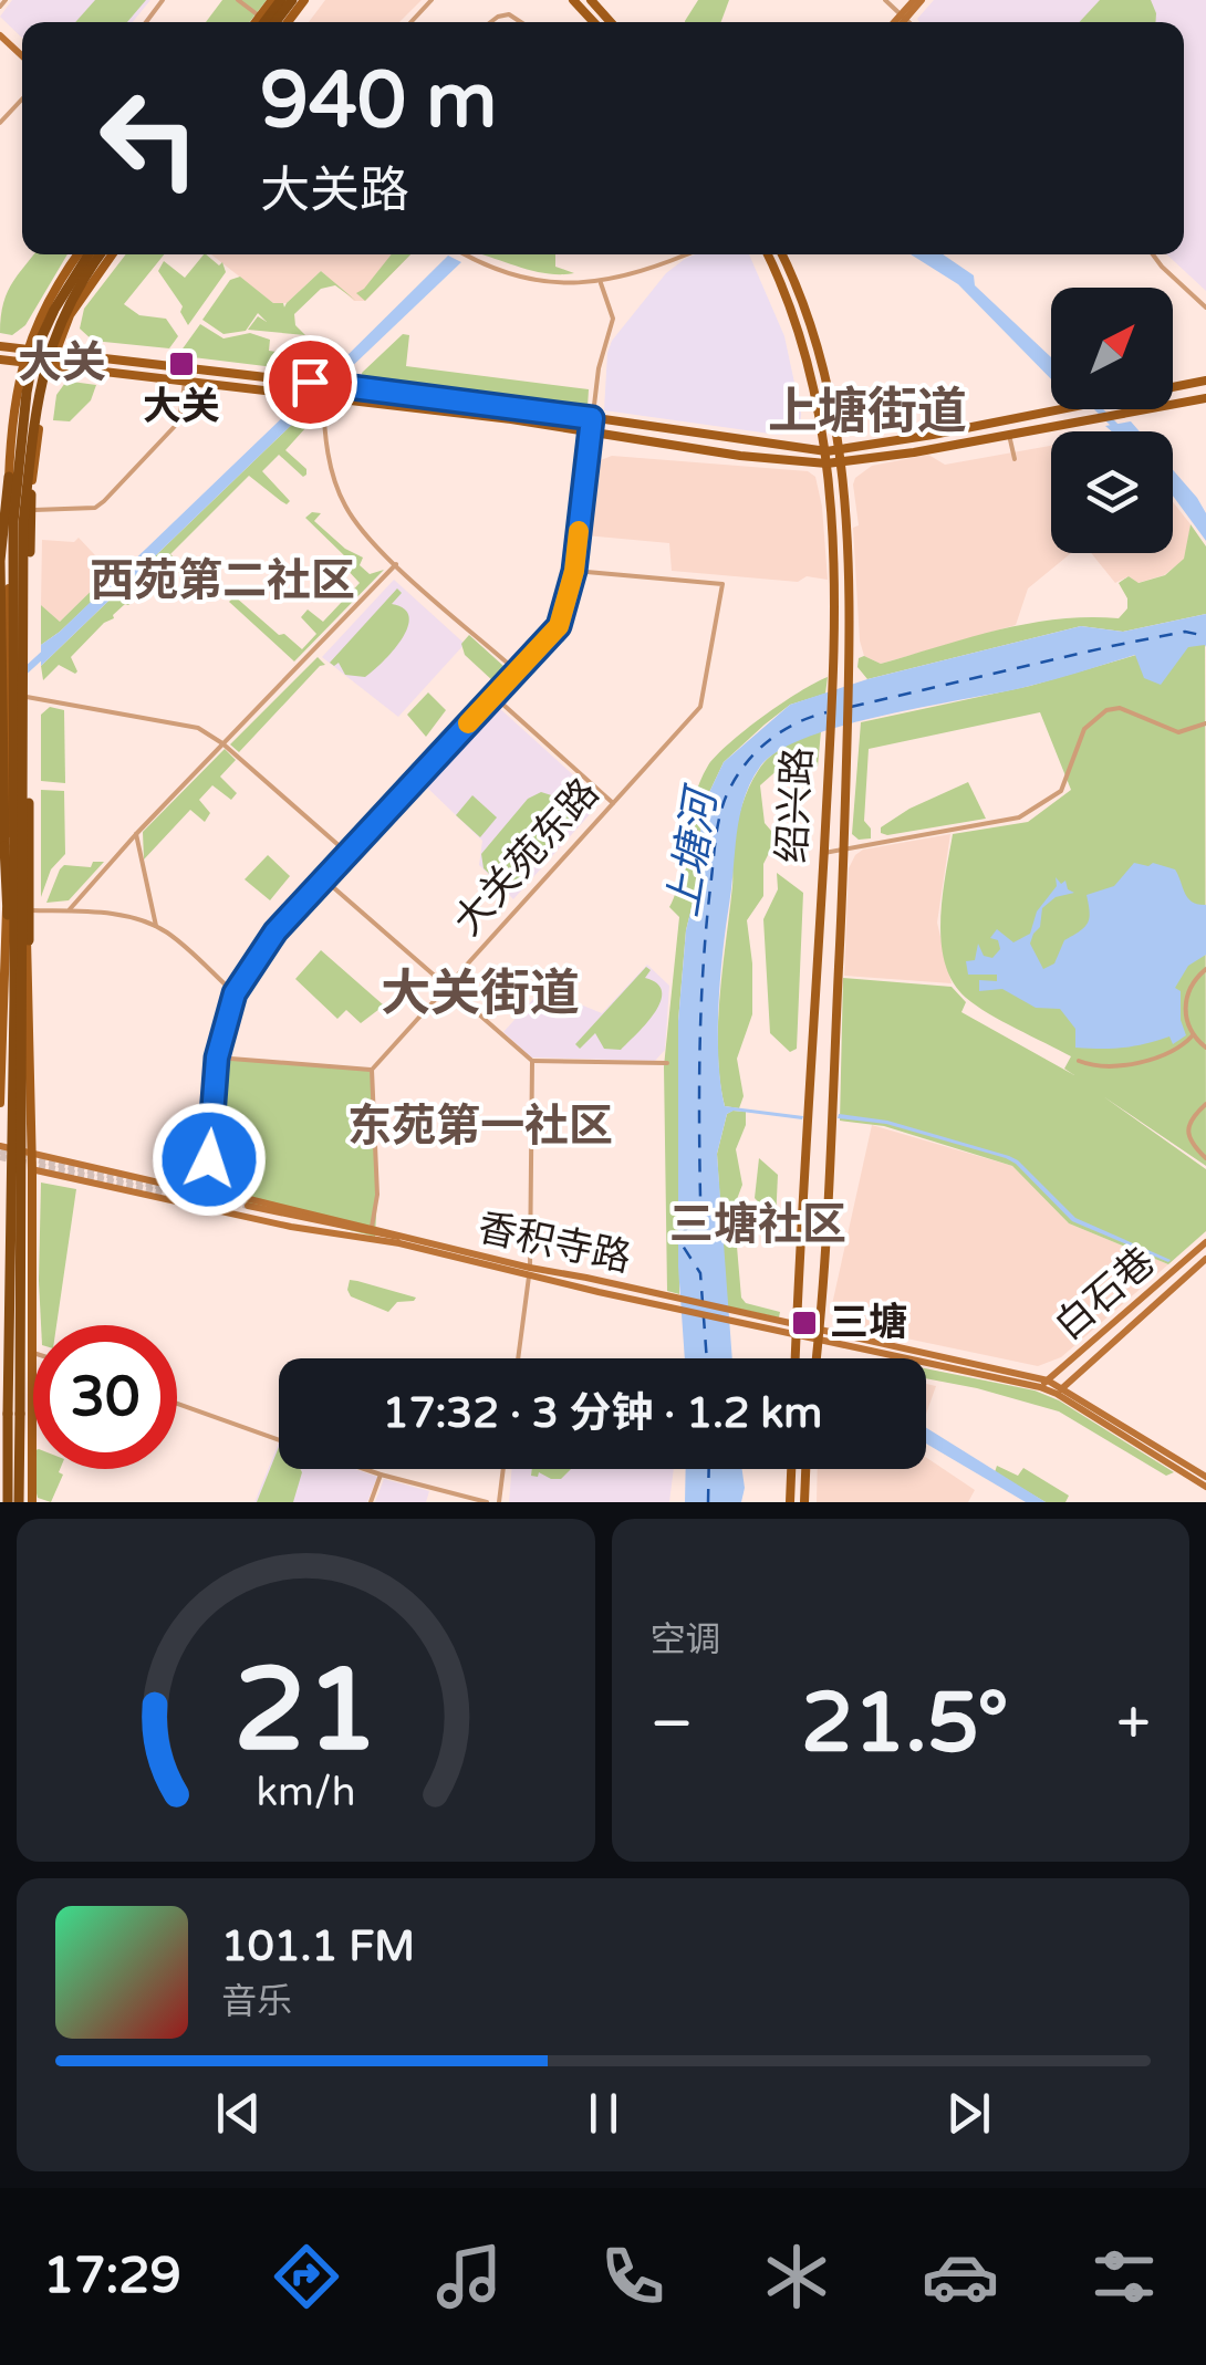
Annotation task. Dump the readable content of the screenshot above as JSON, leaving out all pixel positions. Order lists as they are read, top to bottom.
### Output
{
  "streets": {
    "main road": ["绍兴路", "香积寺路", "白石巷"],
    "street": ["大关苑东路"]
  },
  "districts": [
    "大关",
    "上塘街道",
    "西苑第二社区",
    "大关街道",
    "东苑第一社区",
    "三塘社区"
  ],
  "water": ["上塘河"],
  "places": {
    "transit": ["大关", "三塘"]
  },
  "north": "top right",
  "page": {
    "turn": ["940 m", "大关路"],
    "limit": "30",
    "trip": "17:32 · 3 分钟 · 1.2 km",
    "tile": "空调",
    "heat": ["−", "21.5°", "+"],
    "song": ["101.1 FM", "音乐"],
    "tabs": "17:29",
    "gauge": ["21", "km/h"]
  }
}
